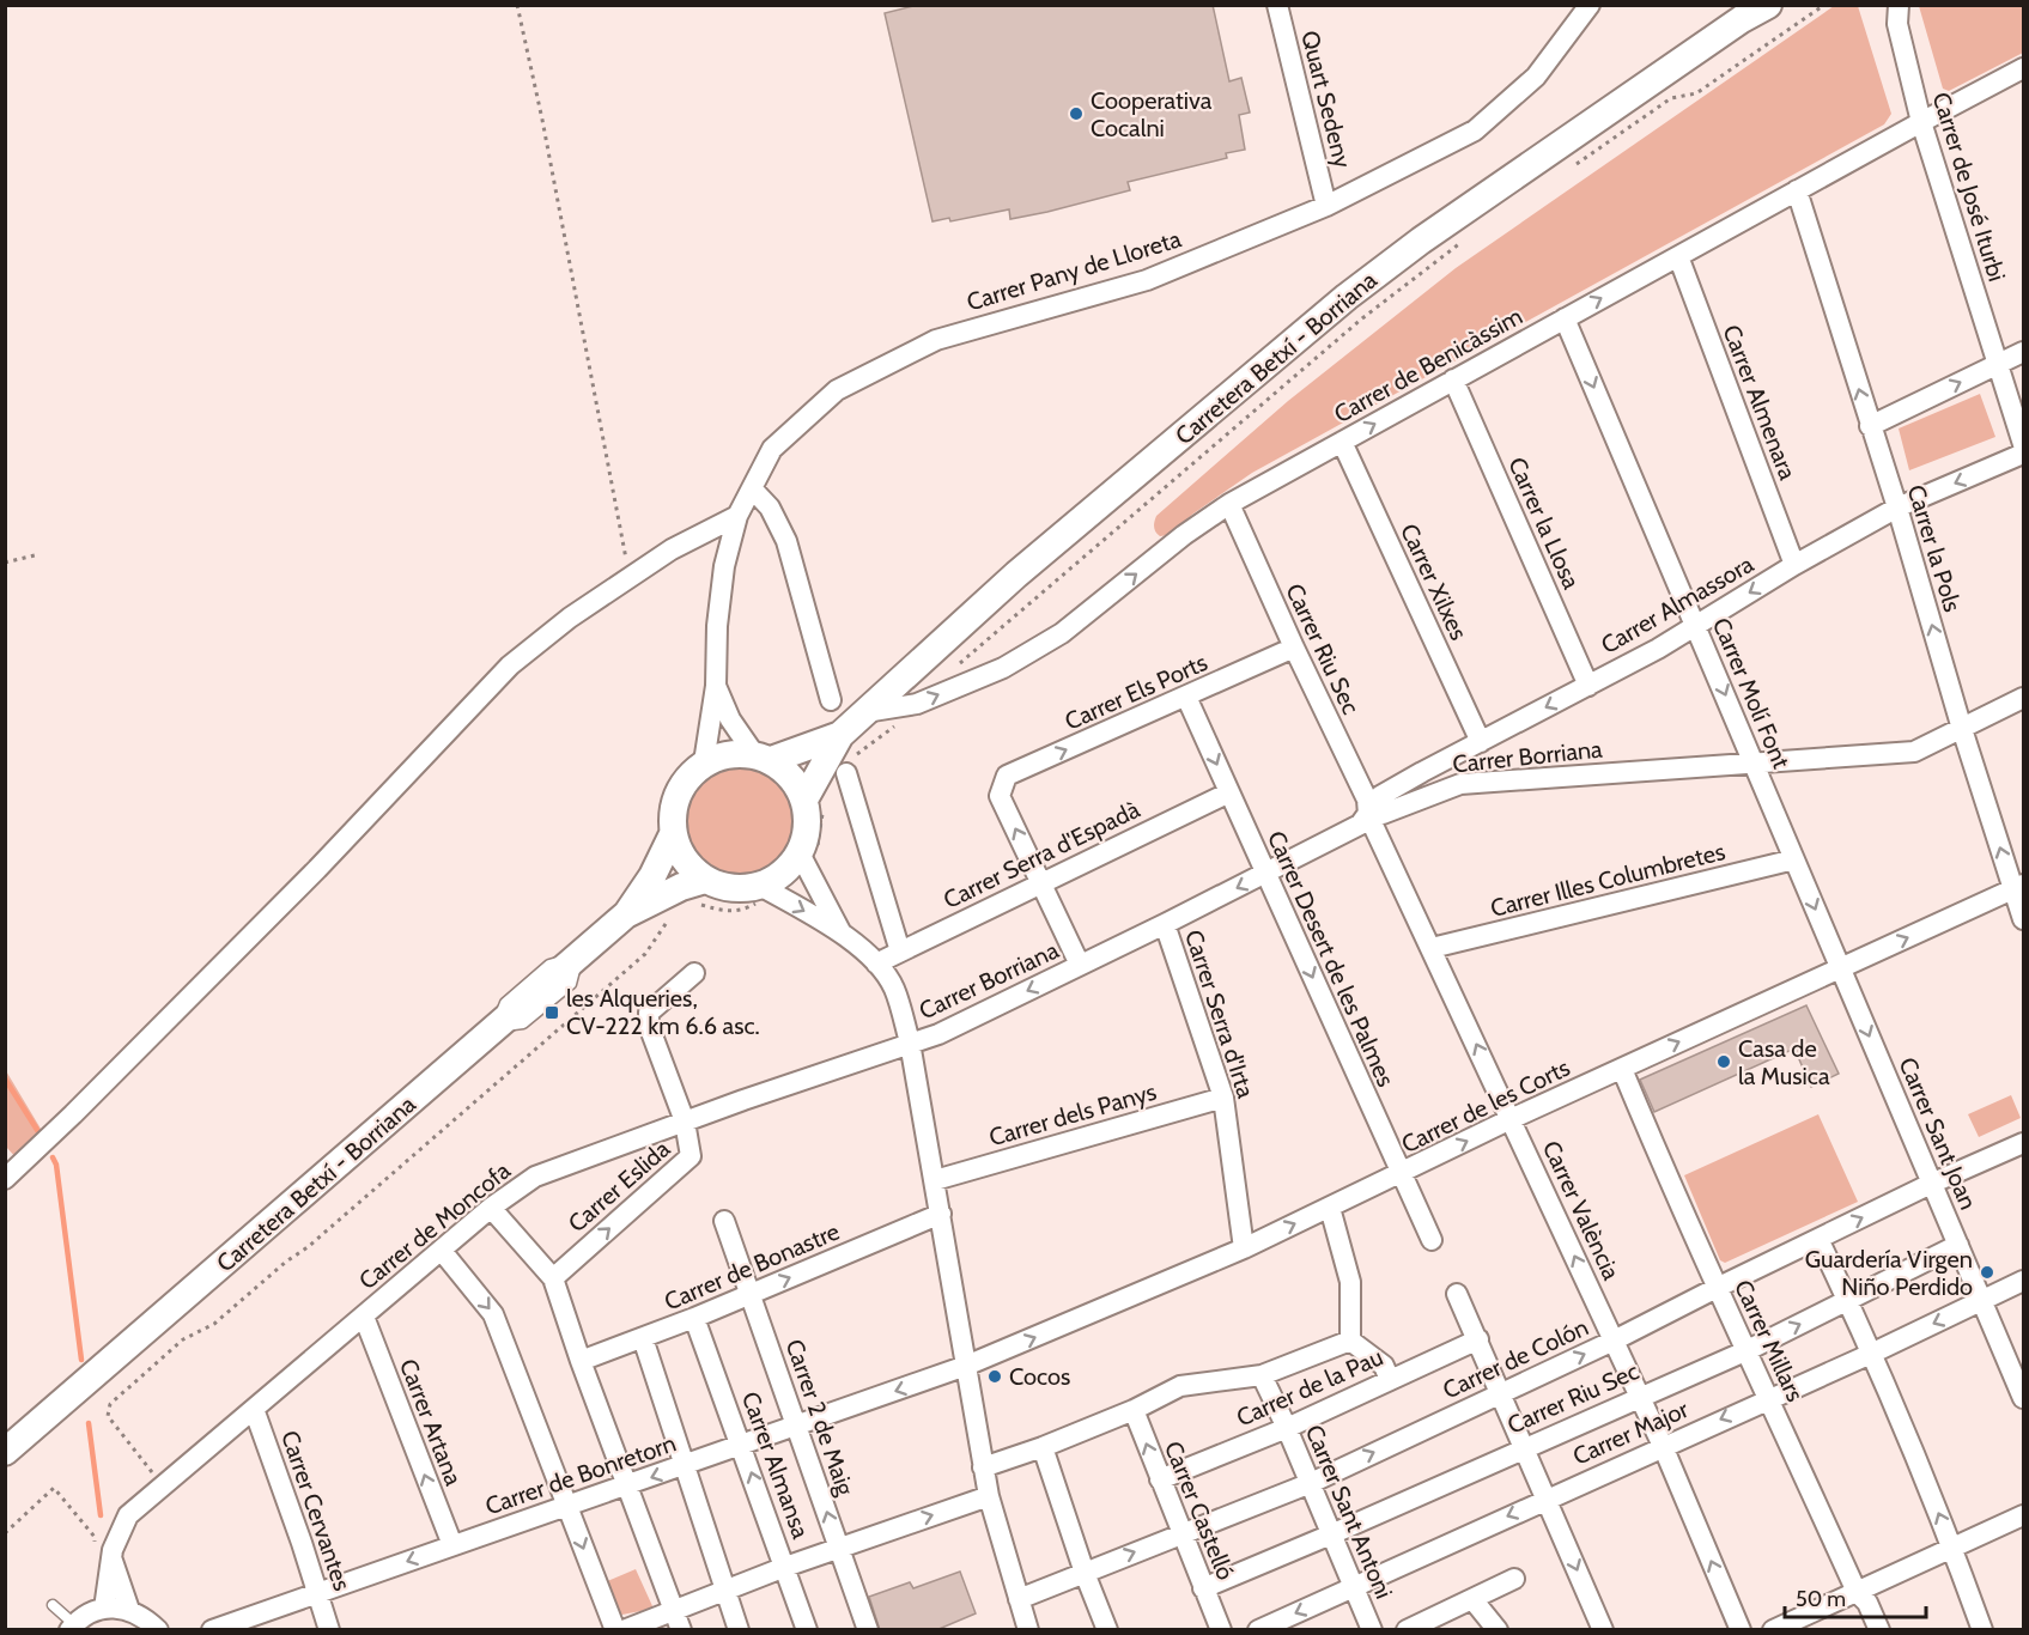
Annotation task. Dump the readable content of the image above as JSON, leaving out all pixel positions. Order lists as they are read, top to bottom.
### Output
{
  "streets": {
    "main road": ["Carretera Betxí - Borriana"],
    "street": [
      "Quart Sedeny",
      "Carrer de José Iturbi",
      "Carrer Pany de Lloreta",
      "Carrer de Benicàssim",
      "Carrer Almenara",
      "Carrer la Llosa",
      "Carrer la Pols",
      "Carrer Xilxes",
      "Carrer Almassora",
      "Carrer Riu Sec",
      "Carrer Els Ports",
      "Carrer Molí Font",
      "Carrer Borriana",
      "Carrer Serra d'Espadà",
      "Carrer Illes Columbretes",
      "Carrer Desert de les Palmes",
      "Carrer Serra d'Irta",
      "Carrer de les Corts",
      "Carrer dels Panys",
      "Carrer Sant Joan",
      "Carrer Eslida",
      "Carrer València",
      "Carrer de Moncofa",
      "Carrer de Bonastre",
      "Carrer Millars",
      "Carrer de Colón",
      "Carrer de la Pau",
      "Carrer 2 de Maig",
      "Carrer Artana",
      "Carrer Major",
      "Carrer Almansa",
      "Carrer de Bonretorn",
      "Carrer Cervantes",
      "Carrer Castelló",
      "Carrer Sant Antoni"
    ]
  },
  "crossings": [
    ["Quart Sedeny", "Carrer Pany de Lloreta"],
    ["Carrer de José Iturbi", "Carrer de Benicàssim"],
    ["Carrer Pany de Lloreta", "Carretera Betxí - Borriana"],
    ["Carretera Betxí - Borriana", "Carrer de Benicàssim"],
    ["Carrer de Benicàssim", "Carrer Almenara"],
    ["Carrer de Benicàssim", "Carrer la Llosa"],
    ["Carrer de Benicàssim", "Carrer la Pols"],
    ["Carrer de Benicàssim", "Carrer Xilxes"],
    ["Carrer de Benicàssim", "Carrer Riu Sec"],
    ["Carrer de Benicàssim", "Carrer Molí Font"],
    ["Carrer Almenara", "Carrer Almassora"],
    ["Carrer la Llosa", "Carrer Almassora"],
    ["Carrer la Pols", "Carrer Almassora"],
    ["Carrer la Pols", "Carrer Borriana"],
    ["Carrer la Pols", "Carrer de les Corts"],
    ["Carrer Xilxes", "Carrer Almassora"],
    ["Carrer Almassora", "Carrer Riu Sec"],
    ["Carrer Almassora", "Carrer Molí Font"],
    ["Carrer Almassora", "Carrer Borriana"],
    ["Carrer Almassora", "Carrer València"],
    ["Carrer Riu Sec", "Carrer Els Ports"],
    ["Carrer Riu Sec", "Carrer Borriana"],
    ["Carrer Riu Sec", "Carrer Sant Joan"],
    ["Carrer Riu Sec", "Carrer València"],
    ["Carrer Riu Sec", "Carrer Millars"],
    ["Carrer Riu Sec", "Carrer Castelló"],
    ["Carrer Riu Sec", "Carrer Sant Antoni"],
    ["Carrer Els Ports", "Carrer Serra d'Espadà"],
    ["Carrer Els Ports", "Carrer Desert de les Palmes"],
    ["Carrer Molí Font", "Carrer Borriana"],
    ["Carrer Molí Font", "Carrer Illes Columbretes"],
    ["Carrer Molí Font", "Carrer de les Corts"],
    ["Carrer Molí Font", "Carrer Sant Joan"],
    ["Carrer Borriana", "Carrer Desert de les Palmes"],
    ["Carrer Borriana", "Carrer Serra d'Irta"],
    ["Carrer Borriana", "Carrer València"],
    ["Carrer Borriana", "Carrer de Moncofa"],
    ["Carrer Serra d'Espadà", "Carrer Desert de les Palmes"],
    ["Carrer Illes Columbretes", "Carrer València"],
    ["Carrer Desert de les Palmes", "Carrer de les Corts"],
    ["Carrer Serra d'Irta", "Carrer de les Corts"],
    ["Carrer Serra d'Irta", "Carrer dels Panys"],
    ["Carrer de les Corts", "Carrer Sant Joan"],
    ["Carrer de les Corts", "Carrer València"],
    ["Carrer de les Corts", "Carrer Millars"],
    ["Carrer de les Corts", "Carrer de Bonretorn"],
    ["Carrer Sant Joan", "Carrer de Colón"],
    ["Carrer Sant Joan", "Carrer Major"],
    ["Carrer Eslida", "Carrer de Moncofa"],
    ["Carrer València", "Carrer de Colón"],
    ["Carrer València", "Carrer Major"],
    ["Carrer de Moncofa", "Carrer Artana"],
    ["Carrer de Moncofa", "Carrer Cervantes"],
    ["Carrer de Bonastre", "Carrer 2 de Maig"],
    ["Carrer de Bonastre", "Carrer Almansa"],
    ["Carrer Millars", "Carrer de Colón"],
    ["Carrer Millars", "Carrer Major"],
    ["Carrer de Colón", "Carrer Castelló"],
    ["Carrer de Colón", "Carrer Sant Antoni"],
    ["Carrer de la Pau", "Carrer Castelló"],
    ["Carrer de la Pau", "Carrer Sant Antoni"],
    ["Carrer 2 de Maig", "Carrer de Bonretorn"],
    ["Carrer Artana", "Carrer de Bonretorn"],
    ["Carrer Major", "Carrer Sant Antoni"],
    ["Carrer Almansa", "Carrer de Bonretorn"],
    ["Carrer de Bonretorn", "Carrer Cervantes"]
  ],
  "one_way": [
    "Carrer de Benicàssim",
    "Carrer la Pols",
    "Carrer Molí Font",
    "Carrer Desert de les Palmes",
    "Carrer Sant Joan",
    "Carrer Eslida",
    "Carrer de Bonastre",
    "Carrer Major"
  ],
  "places": {
    "other": [
      "Cooperativa Cocalni",
      "Casa de la Musica",
      "Guardería Virgen Niño Perdido",
      "Cocos"
    ],
    "transit": ["les Alqueries, CV-222 km 6.6 asc."]
  },
  "scale_bar": "50 m"
}
